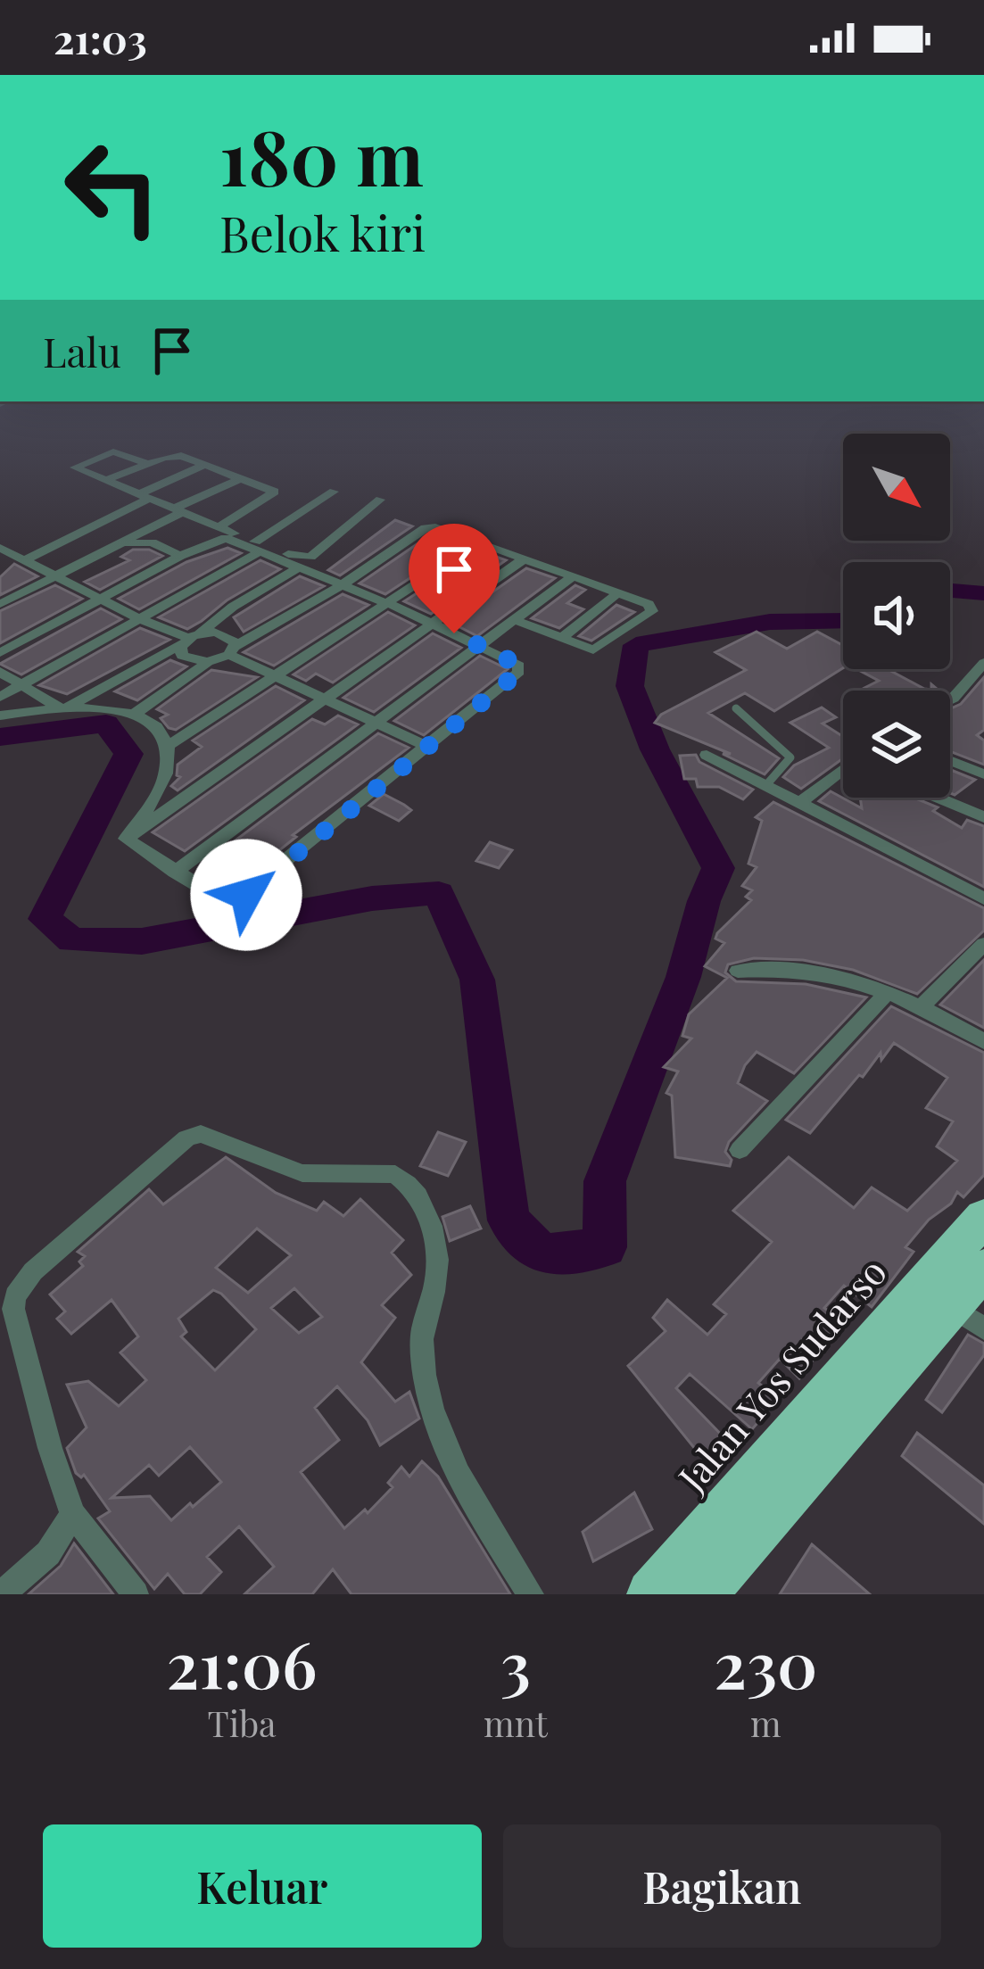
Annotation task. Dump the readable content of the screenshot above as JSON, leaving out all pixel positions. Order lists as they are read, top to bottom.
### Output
{
  "streets": {
    "highway": ["Jalan Yos Sudarso"]
  },
  "north": "bottom right",
  "page": {
    "status": "21:03",
    "turn": ["180 m", "Belok kiri"],
    "then": "Lalu",
    "eta": [
      "21:06",
      "Tiba",
      "3",
      "mnt",
      "230",
      "m"
    ],
    "buttons": ["Keluar", "Bagikan"]
  }
}
